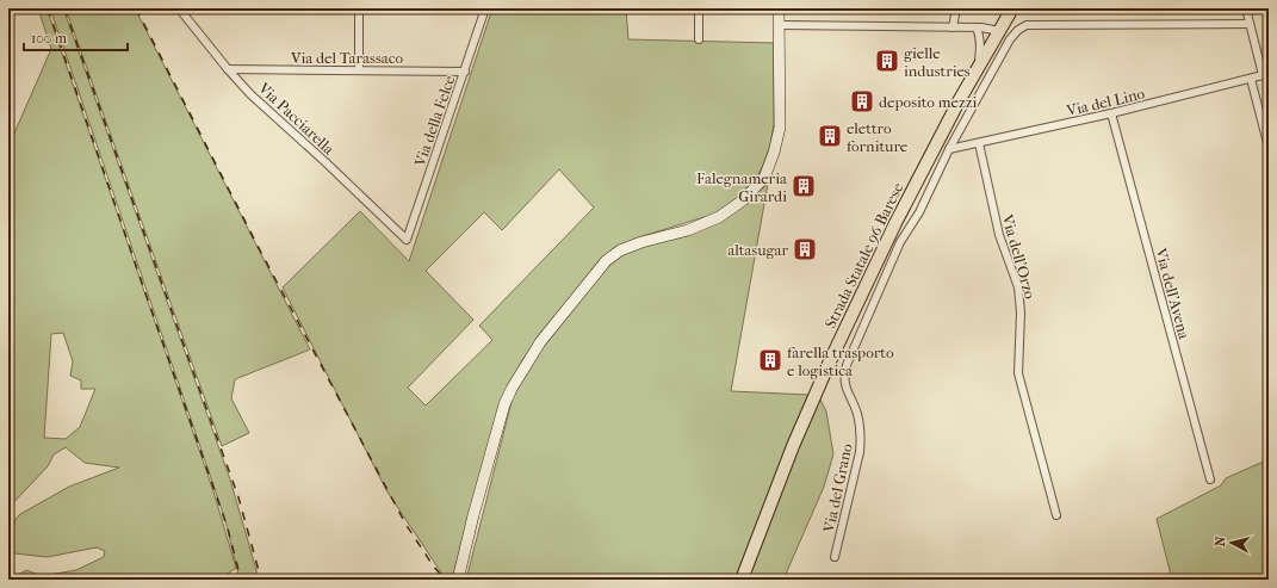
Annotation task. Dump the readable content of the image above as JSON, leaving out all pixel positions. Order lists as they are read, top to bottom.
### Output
{
  "streets": {
    "main road": ["Strada Statale 96 Barese"],
    "street": [
      "Via del Tarassaco",
      "Via del Lino",
      "Via Pacciarella",
      "Via della Felce",
      "Via dell'Orzo",
      "Via dell'Avena",
      "Via del Grano"
    ]
  },
  "crossings": [
    ["Via del Tarassaco", "Via Pacciarella"],
    ["Via del Tarassaco", "Via della Felce"],
    ["Via del Lino", "Via dell'Orzo"],
    ["Via del Lino", "Via dell'Avena"],
    ["Via del Lino", "Via del Grano"],
    ["Via Pacciarella", "Via della Felce"]
  ],
  "places": {
    "building": [
      "gielle industries",
      "deposito mezzi",
      "elettro forniture",
      "Falegnameria Girardi",
      "altasugar",
      "farella trasporto e logistica"
    ]
  },
  "scale_bar": "100 m",
  "north": "left"
}
